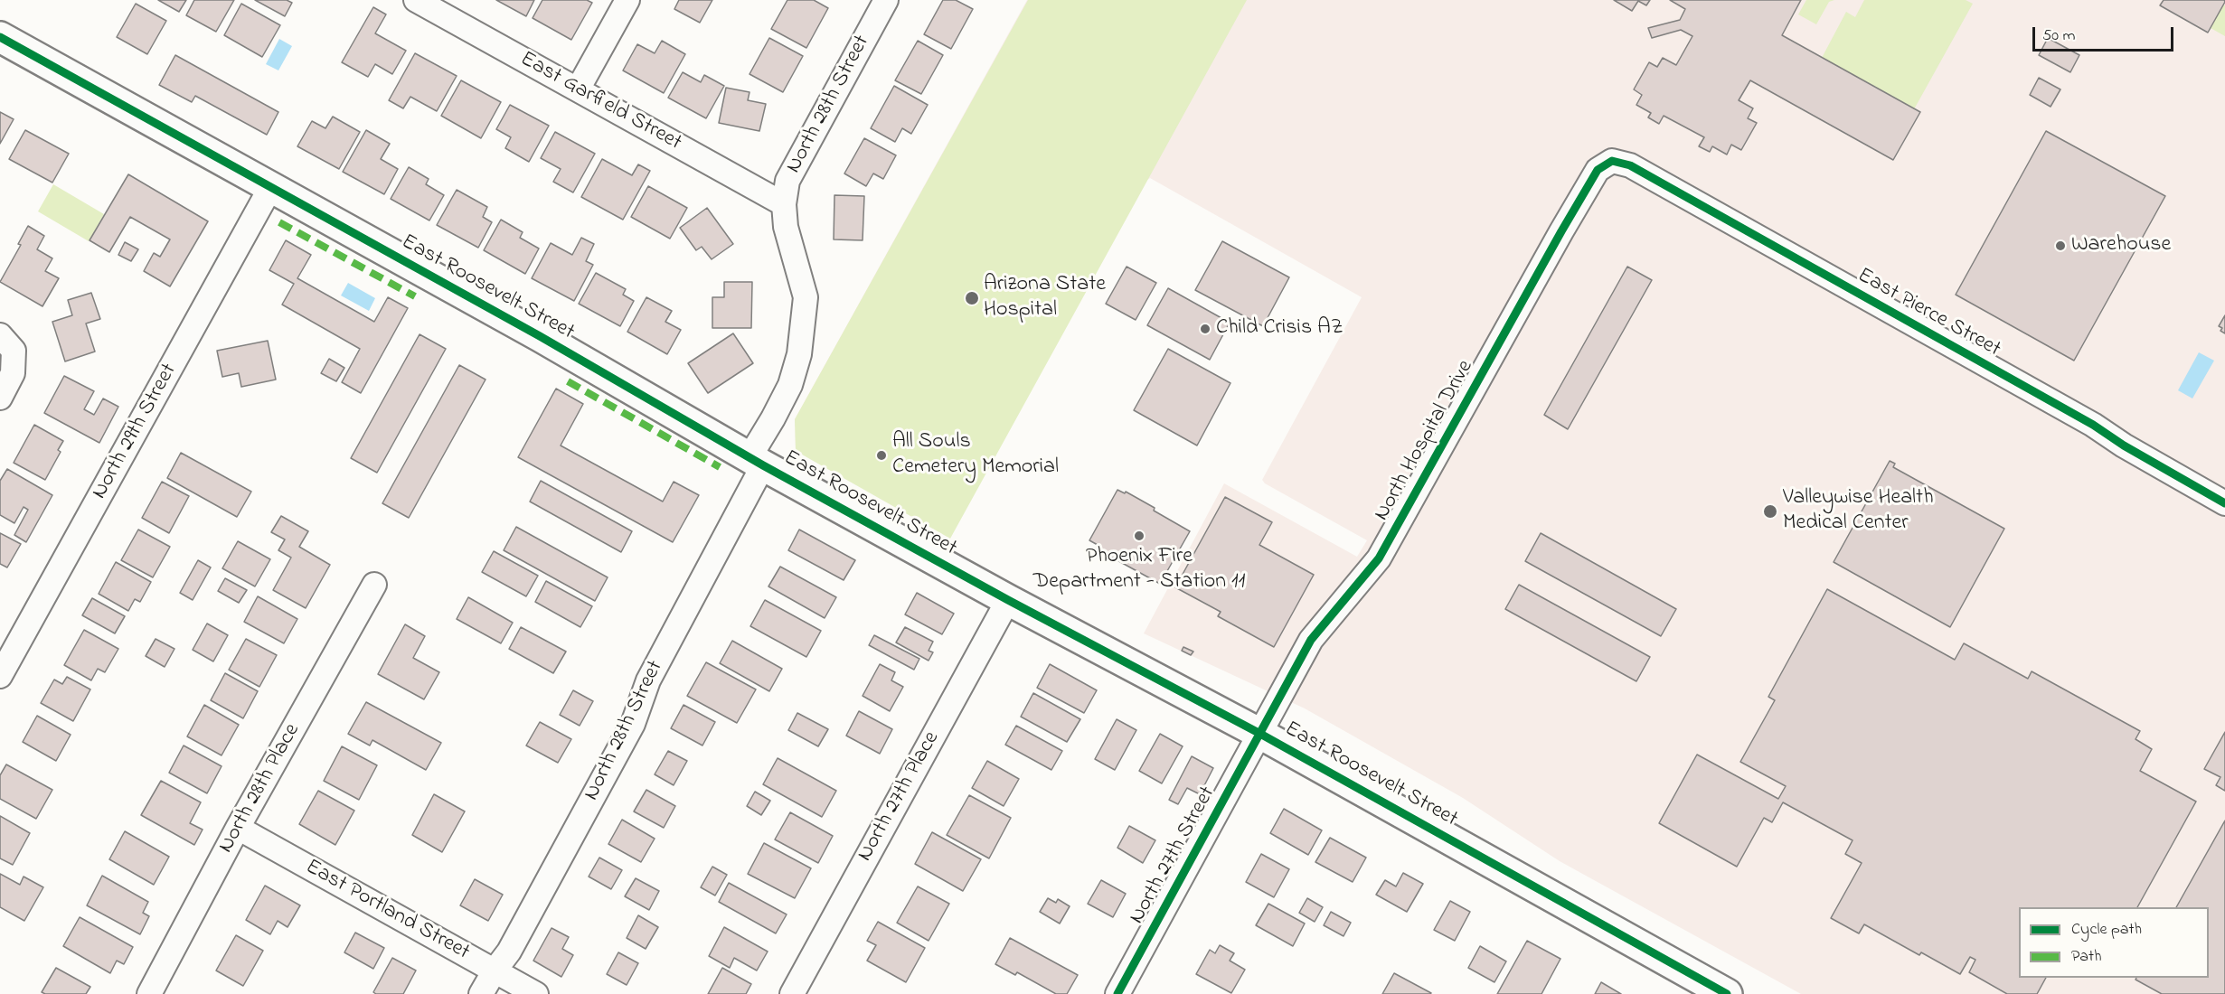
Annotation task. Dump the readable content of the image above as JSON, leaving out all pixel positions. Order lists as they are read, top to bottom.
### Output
{
  "streets": {
    "street": [
      "East Garfield Street",
      "North 28th Street",
      "East Roosevelt Street",
      "East Pierce Street",
      "North 29th Street",
      "North Hospital Drive",
      "North 28th Place",
      "North 27th Place",
      "North 27th Street",
      "East Portland Street"
    ]
  },
  "crossings": [
    ["East Garfield Street", "North 28th Street"],
    ["North 28th Street", "East Roosevelt Street"],
    ["North 28th Street", "East Portland Street"],
    ["East Roosevelt Street", "North 29th Street"],
    ["East Roosevelt Street", "North Hospital Drive"],
    ["East Roosevelt Street", "North 27th Place"],
    ["East Roosevelt Street", "North 27th Street"],
    ["East Pierce Street", "North Hospital Drive"],
    ["North Hospital Drive", "North 27th Street"],
    ["North 28th Place", "East Portland Street"]
  ],
  "places": [
    "Warehouse",
    "Arizona State Hospital",
    "Child Crisis AZ",
    "All Souls Cemetery Memorial",
    "Valleywise Health Medical Center",
    "Phoenix Fire Department - Station 11"
  ],
  "legend": ["Cycle path", "Path"],
  "scale_bar": "50 m"
}
